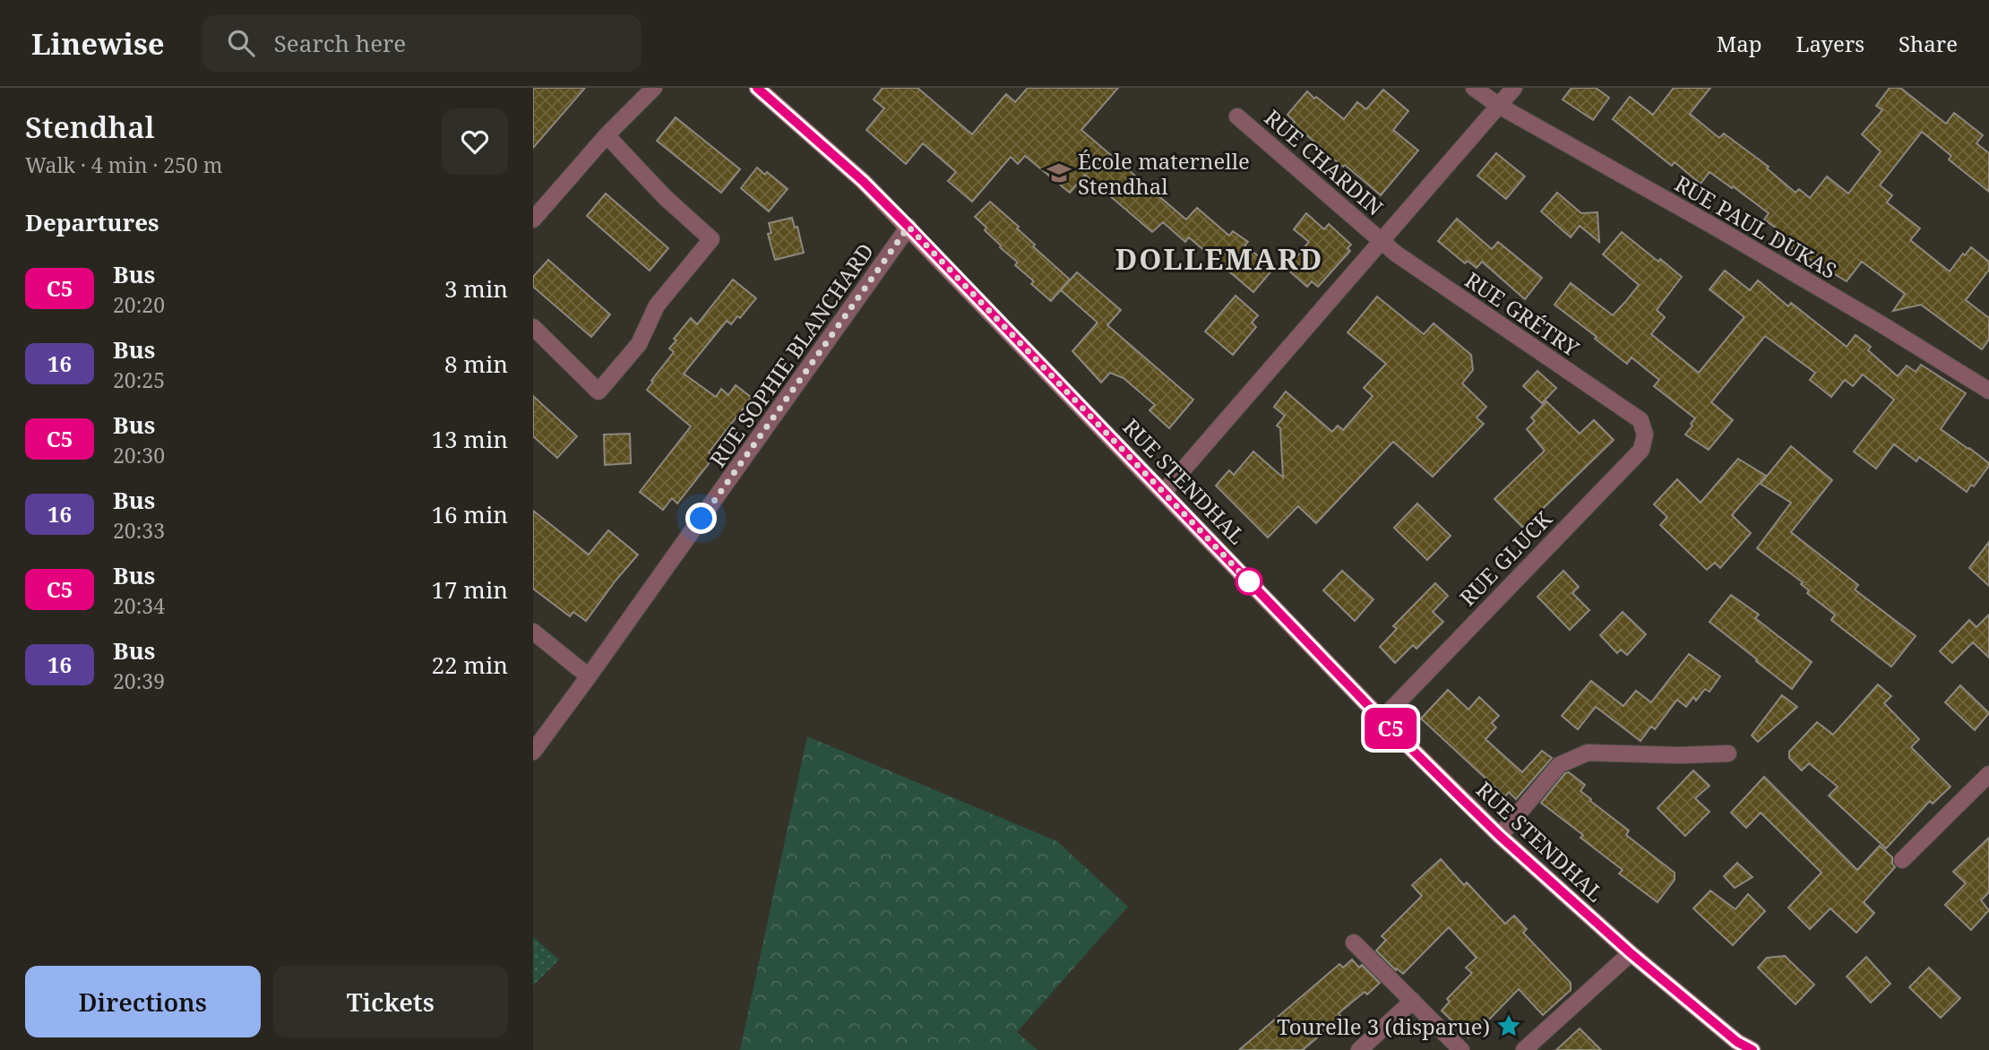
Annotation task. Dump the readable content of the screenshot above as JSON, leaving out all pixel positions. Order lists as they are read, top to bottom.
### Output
{
  "streets": {
    "street": [
      "RUE CHARDIN",
      "RUE PAUL DUKAS",
      "RUE GRÉTRY",
      "RUE SOPHIE BLANCHARD",
      "RUE STENDHAL",
      "RUE GLUCK"
    ]
  },
  "crossings": [
    ["RUE CHARDIN", "RUE GRÉTRY"],
    ["RUE GRÉTRY", "RUE GLUCK"],
    ["RUE SOPHIE BLANCHARD", "RUE STENDHAL"],
    ["RUE STENDHAL", "RUE GLUCK"]
  ],
  "districts": ["DOLLEMARD"],
  "places": {
    "school or university": ["École maternelle Stendhal"],
    "place": ["Tourelle 3 (disparue)"]
  },
  "lines": ["bus line C5"],
  "page": {
    "header": "Linewise",
    "search": "Search here",
    "nav": ["Map", "Layers", "Share"],
    "heading": [
      ["Stendhal", "Walk · 4 min · 250 m"],
      "Departures"
    ],
    "on_map": "C5",
    "list": [
      {
        "mark": "C5",
        "name": "Bus",
        "note": "20:20",
        "value": "3 min"
      },
      {
        "mark": "16",
        "name": "Bus",
        "note": "20:25",
        "value": "8 min"
      },
      {
        "mark": "C5",
        "name": "Bus",
        "note": "20:30",
        "value": "13 min"
      },
      {
        "mark": "16",
        "name": "Bus",
        "note": "20:33",
        "value": "16 min"
      },
      {
        "mark": "C5",
        "name": "Bus",
        "note": "20:34",
        "value": "17 min"
      },
      {
        "mark": "16",
        "name": "Bus",
        "note": "20:39",
        "value": "22 min"
      }
    ],
    "buttons": ["Directions", "Tickets"]
  }
}
